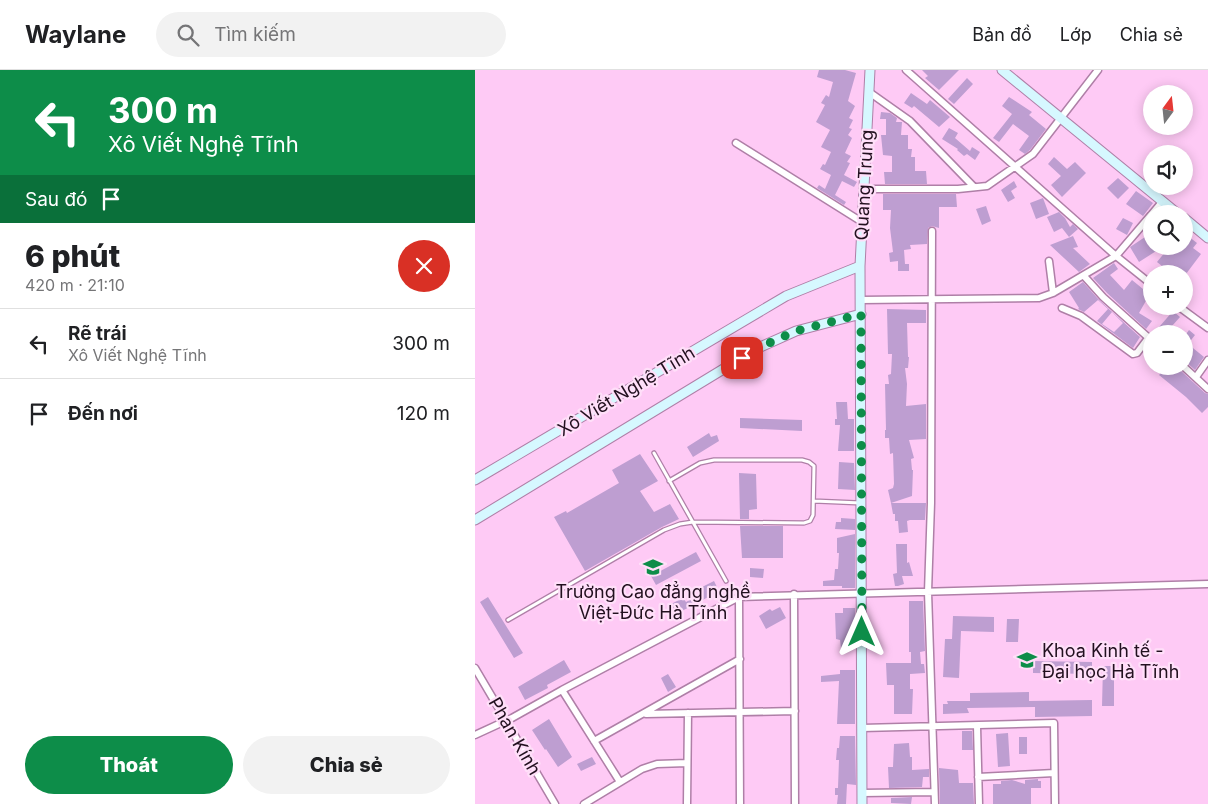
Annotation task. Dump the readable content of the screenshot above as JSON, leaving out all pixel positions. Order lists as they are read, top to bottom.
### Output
{
  "streets": {
    "street": ["Quang Trung", "Xô Viết Nghệ Tĩnh", "Phan Kính"]
  },
  "crossings": [
    ["Quang Trung", "Xô Viết Nghệ Tĩnh"]
  ],
  "places": {
    "school or university": ["Trường Cao đẳng nghề Việt-Đức Hà Tĩnh", "Khoa Kinh tế - Đại học Hà Tĩnh"]
  },
  "north": "top",
  "page": {
    "header": "Waylane",
    "search": "Tìm kiếm",
    "nav": ["Bản đồ", "Lớp", "Chia sẻ"],
    "turn": ["300 m", "Xô Viết Nghệ Tĩnh"],
    "map_buttons": ["+", "−"],
    "then": "Sau đó",
    "heading": ["6 phút", "420 m · 21:10"],
    "list": [
      {
        "name": "Rẽ trái",
        "note": "Xô Viết Nghệ Tĩnh",
        "value": "300 m"
      },
      {
        "name": "Đến nơi",
        "value": "120 m"
      }
    ],
    "buttons": ["Thoát", "Chia sẻ"]
  }
}
